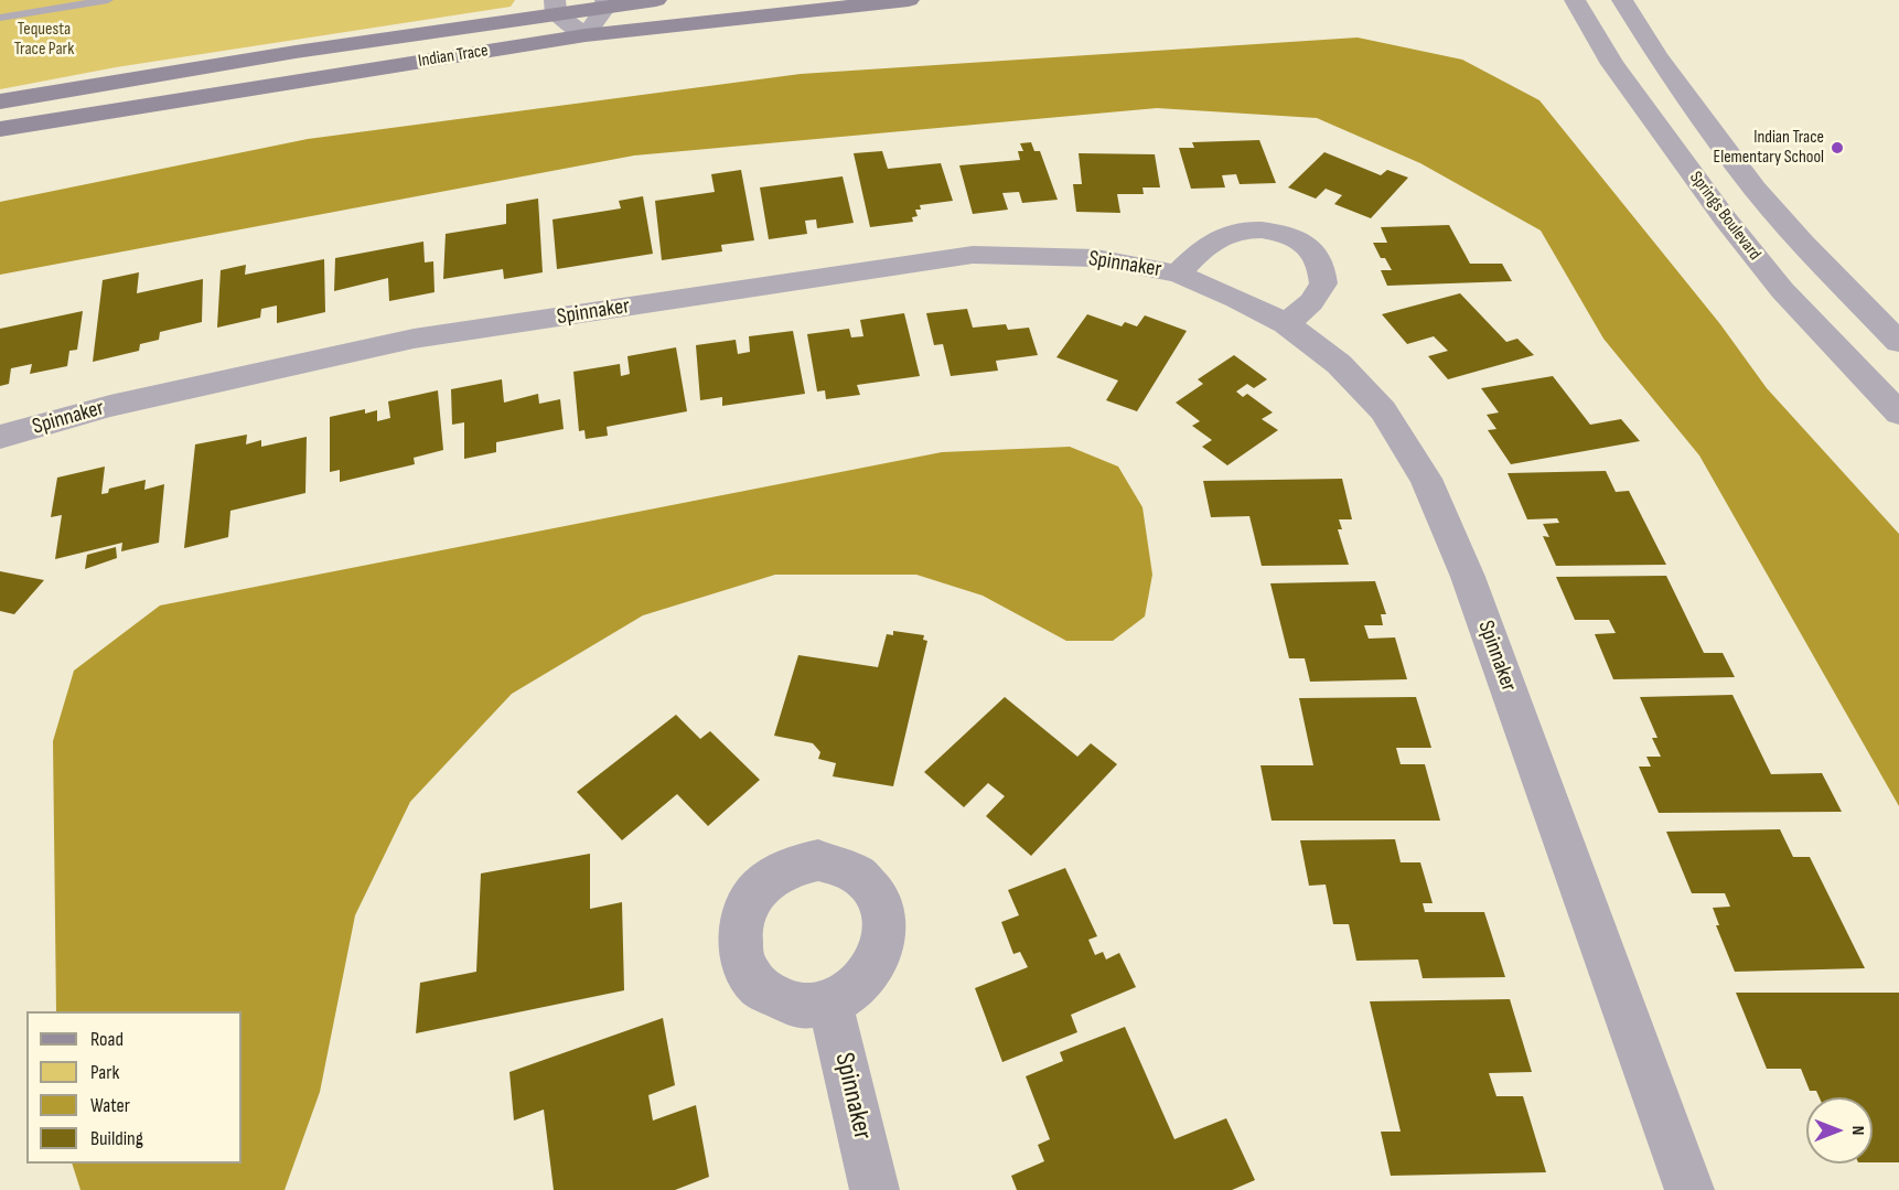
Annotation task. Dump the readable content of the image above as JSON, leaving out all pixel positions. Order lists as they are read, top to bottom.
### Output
{
  "streets": {
    "main road": ["Indian Trace"],
    "street": ["Springs Boulevard", "Spinnaker"]
  },
  "parks": ["Tequesta Trace Park"],
  "places": ["Indian Trace Elementary School"],
  "legend": [
    "Road",
    "Park",
    "Water",
    "Building"
  ],
  "north": "right"
}
